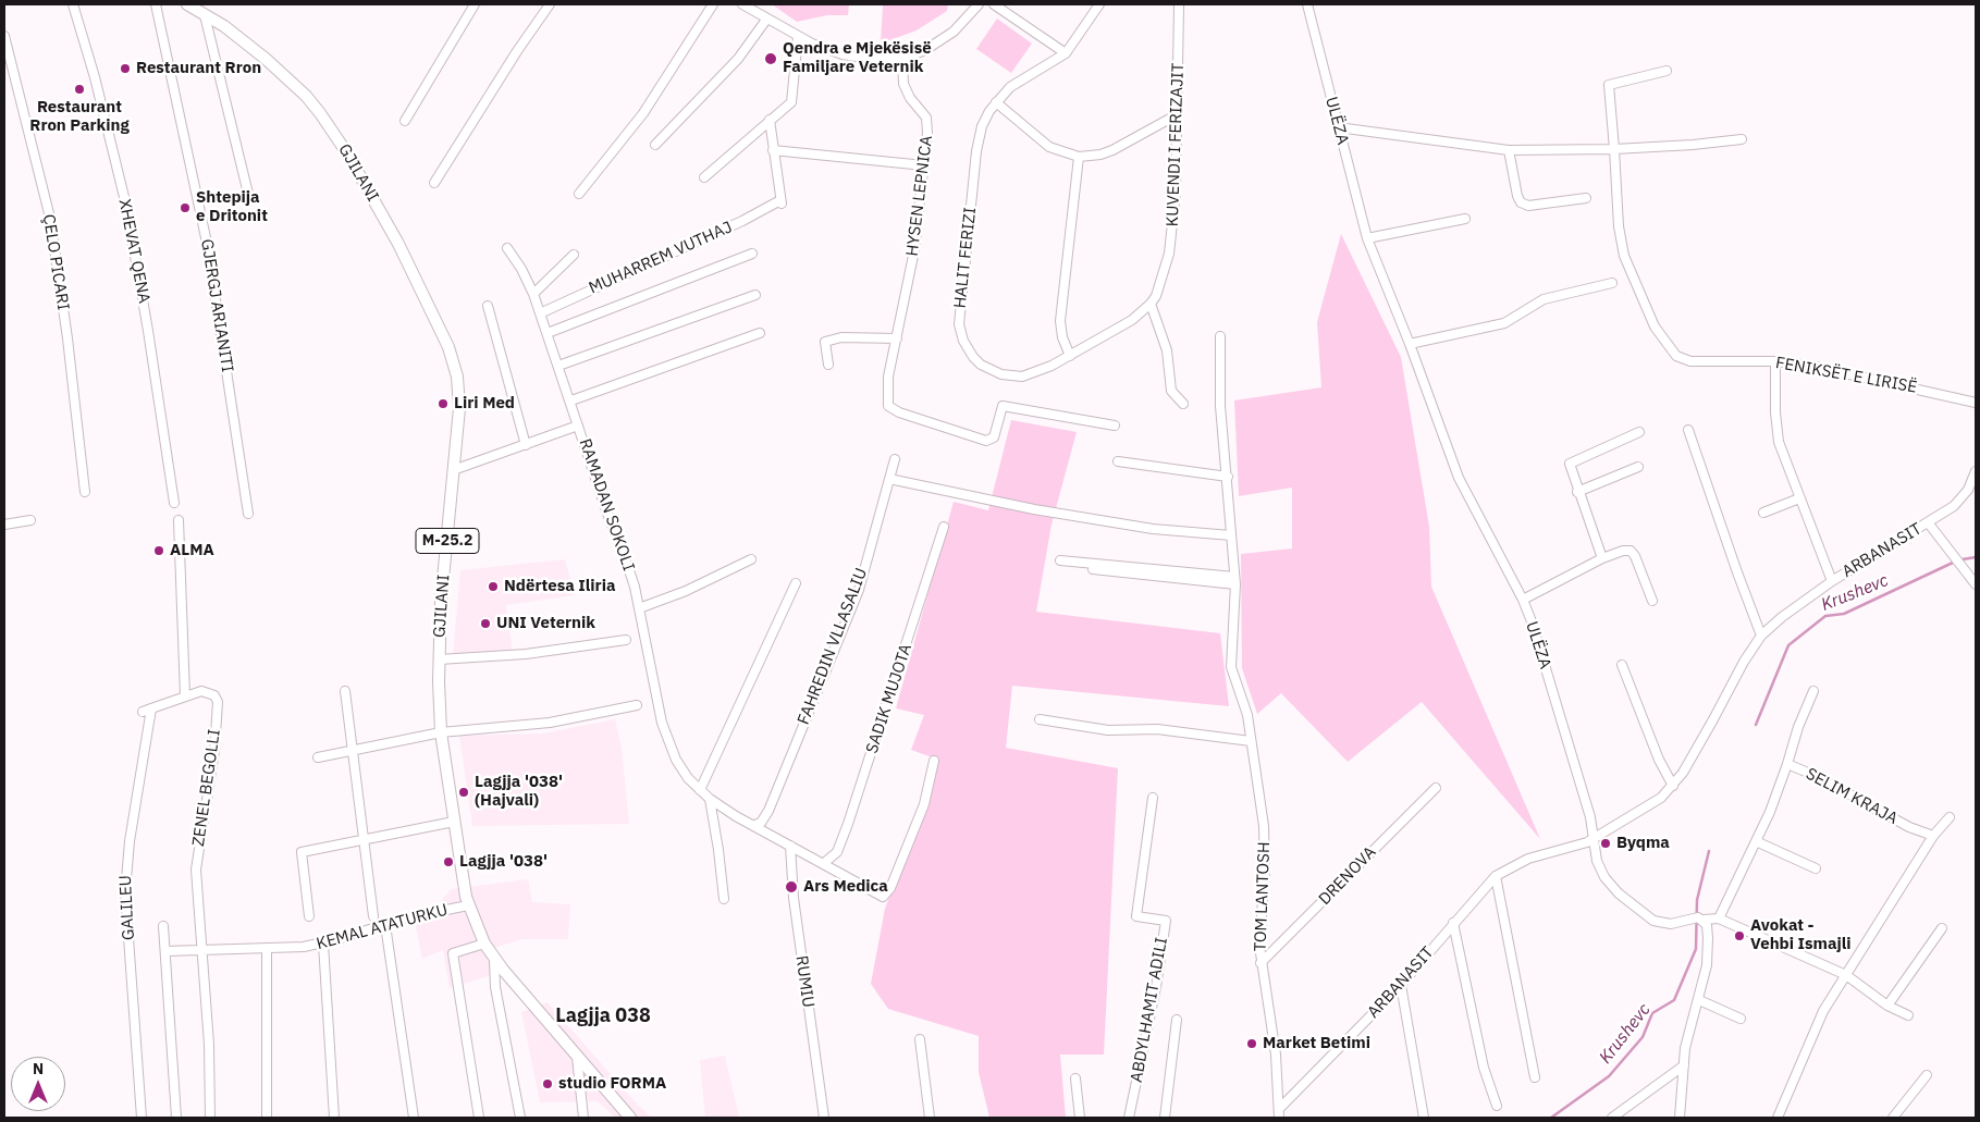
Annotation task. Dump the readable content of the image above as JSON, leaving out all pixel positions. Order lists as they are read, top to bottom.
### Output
{
  "streets": {
    "main road": ["GJILANI", "M-25.2"],
    "street": [
      "ULËZA",
      "KUVENDI I FERIZAJIT",
      "HYSEN LEPNICA",
      "XHEVAT QENA",
      "MUHARREM VUTHAJ",
      "HALIT FERIZI",
      "ÇELO PICARI",
      "GJERGJ ARIANITI",
      "FENIKSËT E LIRISË",
      "RAMADAN SOKOLI",
      "ARBANASIT",
      "FAHREDIN VLLASALIU",
      "SADIK MUJOTA",
      "ZENEL BEGOLLI",
      "SELIM KRAJA",
      "DRENOVA",
      "TOM LANTOSH",
      "GALILEU",
      "KEMAL ATATURKU",
      "RUMIU",
      "ABDYLHAMIT ADILI"
    ]
  },
  "crossings": [
    ["ULËZA", "ARBANASIT"],
    ["ULËZA", "SELIM KRAJA"],
    ["KUVENDI I FERIZAJIT", "HALIT FERIZI"],
    ["GJILANI", "RAMADAN SOKOLI"],
    ["GJILANI", "KEMAL ATATURKU"],
    ["RAMADAN SOKOLI", "FAHREDIN VLLASALIU"],
    ["RAMADAN SOKOLI", "SADIK MUJOTA"],
    ["RAMADAN SOKOLI", "RUMIU"],
    ["ARBANASIT", "TOM LANTOSH"],
    ["ZENEL BEGOLLI", "GALILEU"],
    ["ZENEL BEGOLLI", "KEMAL ATATURKU"],
    ["DRENOVA", "TOM LANTOSH"]
  ],
  "districts": ["Lagjja 038"],
  "water": ["Krushevc"],
  "places": [
    "Qendra e Mjekësisë Familjare Veternik",
    "Restaurant Rron",
    "Restaurant Rron Parking",
    "Shtepija e Dritonit",
    "Liri Med",
    "ALMA",
    "Ndërtesa Iliria",
    "UNI Veternik",
    "Lagjja '038' (Hajvali)",
    "Byqma",
    "Lagjja '038'",
    "Ars Medica",
    "Avokat - Vehbi Ismajli",
    "Market Betimi",
    "studio FORMA"
  ],
  "north": "top"
}
